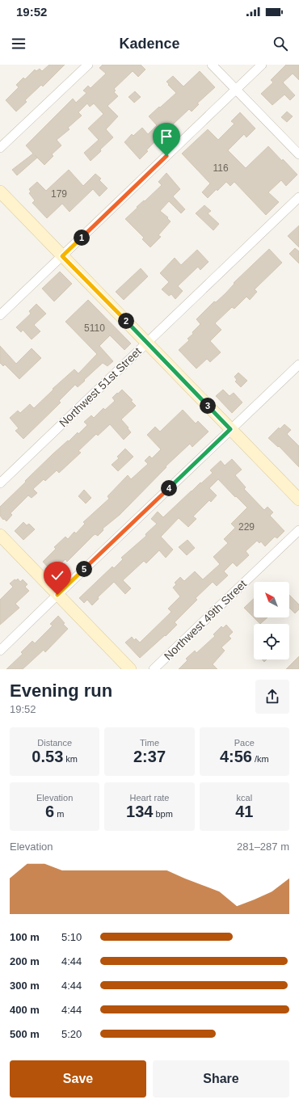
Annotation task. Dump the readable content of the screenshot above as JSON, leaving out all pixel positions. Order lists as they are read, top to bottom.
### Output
{
  "streets": {
    "street": ["Northwest 51st Street", "Northwest 49th Street"]
  },
  "house_numbers": [
    "116",
    "179",
    "5110",
    "229"
  ],
  "north": "top left",
  "page": {
    "status": "19:52",
    "header": "Kadence",
    "pins": [
      "1",
      "2",
      "3",
      "4",
      "5"
    ],
    "heading": ["Evening run", "19:52"],
    "stats": [
      ["Distance", "0.53 km"],
      ["Time", "2:37"],
      ["Pace", "4:56 /km"],
      ["Elevation", "6 m"],
      ["Heart rate", "134 bpm"],
      ["kcal", "41"]
    ],
    "chart": ["Elevation", "281–287 m"],
    "list": [
      {
        "name": "100 m",
        "note": "5:10"
      },
      {
        "name": "200 m",
        "note": "4:44"
      },
      {
        "name": "300 m",
        "note": "4:44"
      },
      {
        "name": "400 m",
        "note": "4:44"
      },
      {
        "name": "500 m",
        "note": "5:20"
      }
    ],
    "buttons": ["Save", "Share"]
  }
}
